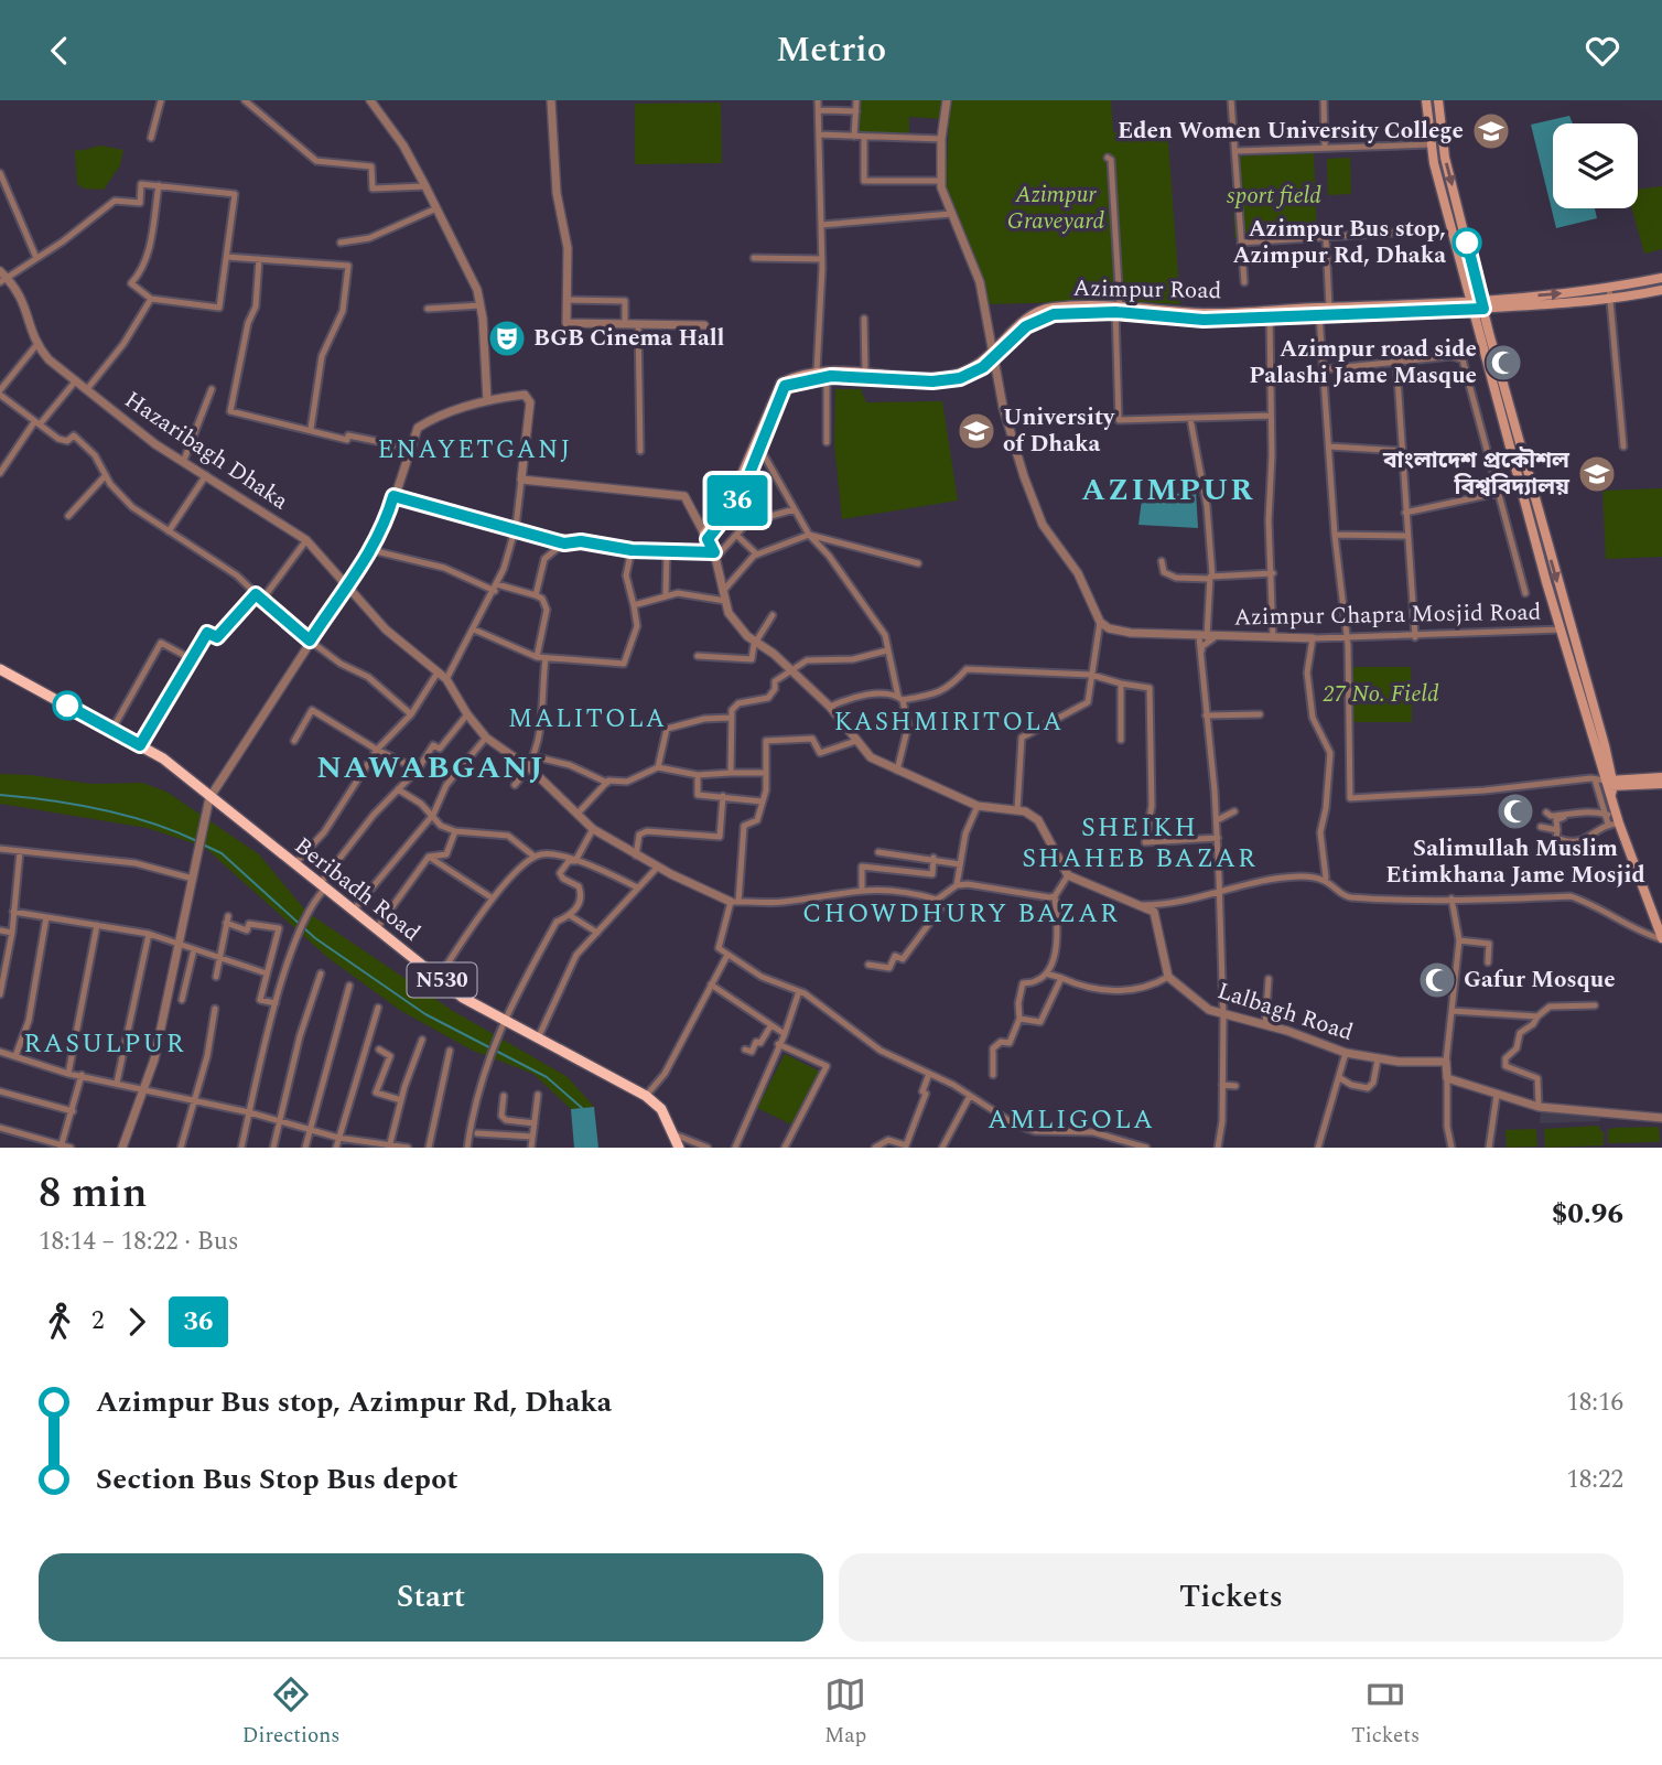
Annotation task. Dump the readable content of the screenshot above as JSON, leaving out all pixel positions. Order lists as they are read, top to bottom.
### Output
{
  "streets": {
    "highway": ["Beribadh Road", "N530"],
    "main road": ["Azimpur Road"],
    "street": ["Hazaribagh Dhaka", "Azimpur Chapra Mosjid Road", "Lalbagh Road"]
  },
  "districts": [
    "ENAYETGANJ",
    "AZIMPUR",
    "MALITOLA",
    "KASHMIRITOLA",
    "NAWABGANJ",
    "SHEIKH SHAHEB BAZAR",
    "CHOWDHURY BAZAR",
    "RASULPUR",
    "AMLIGOLA"
  ],
  "parks": ["Azimpur Graveyard", "sport field", "27 No. Field"],
  "places": {
    "school or university": ["Eden Women University College", "University of Dhaka", "বাংলাদেশ প্রকৌশল বিশ্ববিদ্যালয়"],
    "other": ["Azimpur Bus stop, Azimpur Rd, Dhaka"],
    "theatre": ["BGB Cinema Hall"],
    "mosque": ["Azimpur road side Palashi Jame Masque", "Salimullah Muslim Etimkhana Jame Mosjid", "Gafur Mosque"]
  },
  "lines": ["bus line 36"],
  "page": {
    "header": "Metrio",
    "on_map": "36",
    "heading": ["8 min", "18:14 – 18:22 · Bus", "$0.96"],
    "legs": ["2", "36"],
    "list": [
      {
        "name": "Azimpur Bus stop, Azimpur Rd, Dhaka",
        "value": "18:16"
      },
      {
        "name": "Section Bus Stop Bus depot",
        "value": "18:22"
      }
    ],
    "buttons": ["Start", "Tickets"],
    "tabs": ["Directions", "Map", "Tickets"]
  }
}
